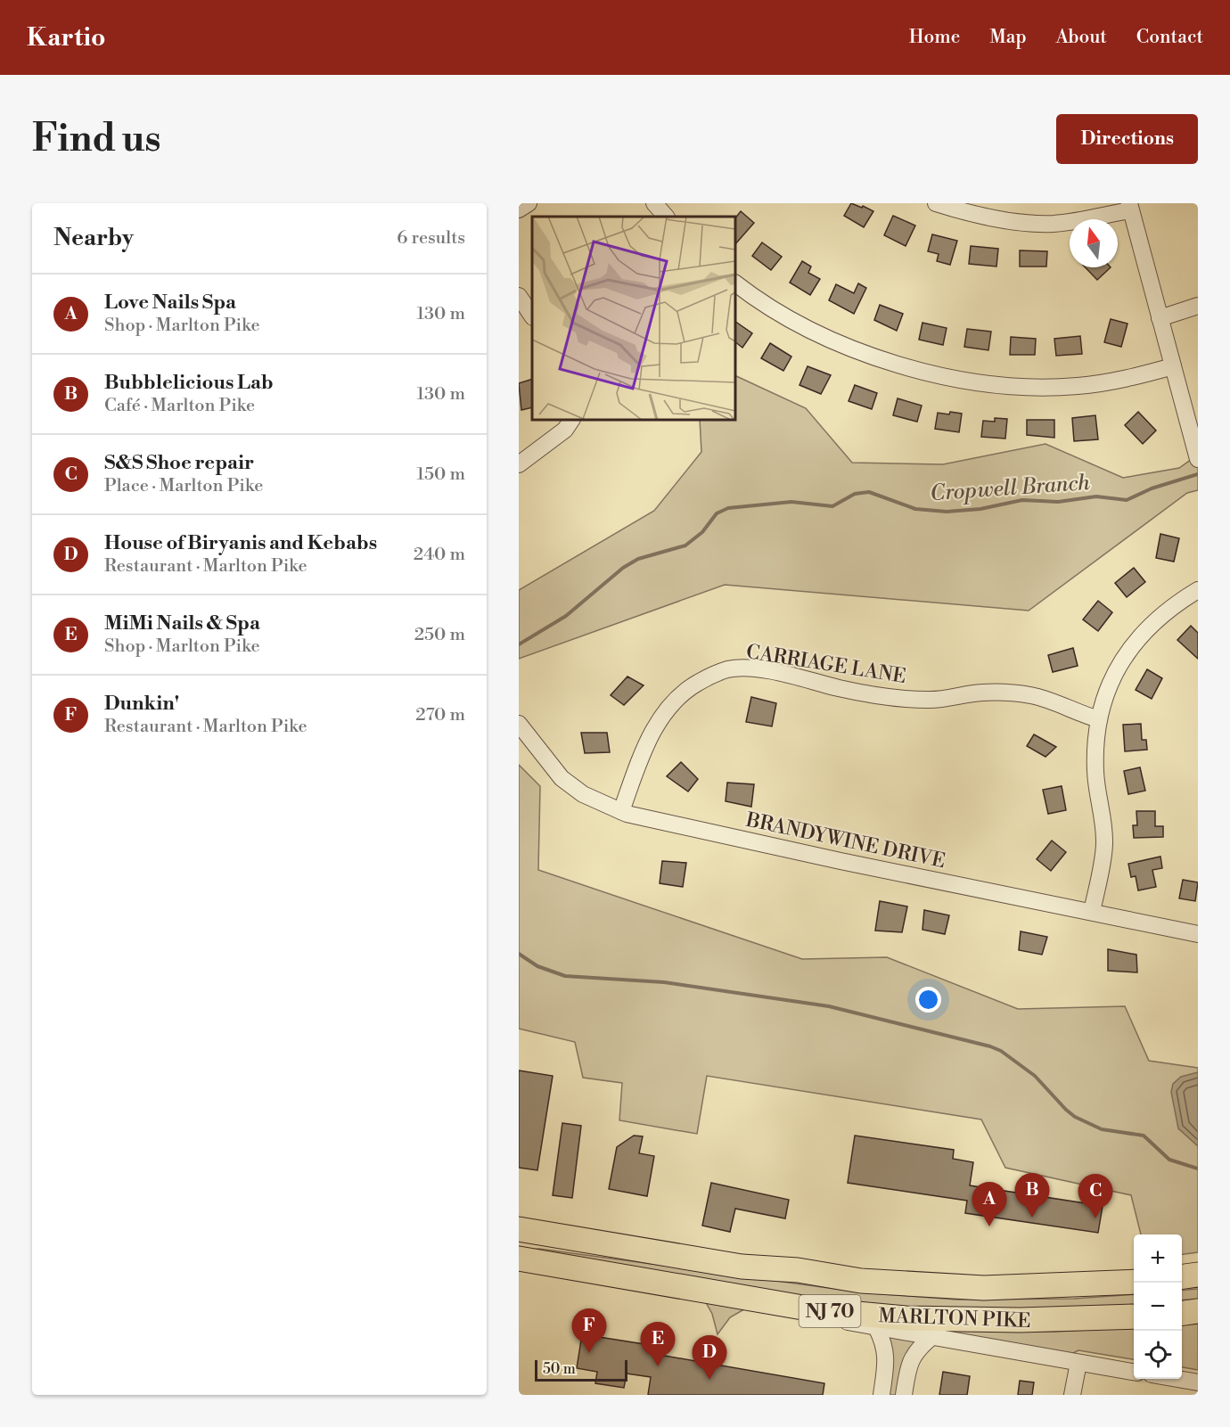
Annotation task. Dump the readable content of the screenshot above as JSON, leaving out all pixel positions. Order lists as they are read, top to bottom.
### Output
{
  "streets": {
    "highway": ["NJ 70", "MARLTON PIKE"],
    "street": ["CARRIAGE LANE", "BRANDYWINE DRIVE"]
  },
  "crossings": [
    ["CARRIAGE LANE", "BRANDYWINE DRIVE"]
  ],
  "water": ["Cropwell Branch"],
  "scale_bar": "50 m",
  "north": "top",
  "page": {
    "header": "Kartio",
    "nav": [
      "Home",
      "Map",
      "About",
      "Contact"
    ],
    "buttons": "Directions",
    "title": "Find us",
    "heading": ["Nearby", "6 results"],
    "list": [
      {
        "mark": "A",
        "name": "Love Nails Spa",
        "note": "Shop · Marlton Pike",
        "value": "130 m"
      },
      {
        "mark": "B",
        "name": "Bubblelicious Lab",
        "note": "Café · Marlton Pike",
        "value": "130 m"
      },
      {
        "mark": "C",
        "name": "S&S Shoe repair",
        "note": "Place · Marlton Pike",
        "value": "150 m"
      },
      {
        "mark": "D",
        "name": "House of Biryanis and Kebabs",
        "note": "Restaurant · Marlton Pike",
        "value": "240 m"
      },
      {
        "mark": "E",
        "name": "MiMi Nails & Spa",
        "note": "Shop · Marlton Pike",
        "value": "250 m"
      },
      {
        "mark": "F",
        "name": "Dunkin'",
        "note": "Restaurant · Marlton Pike",
        "value": "270 m"
      }
    ],
    "pins": [
      "B",
      "C",
      "A",
      "F",
      "E",
      "D"
    ],
    "map_buttons": ["+", "−"],
    "scale": "50 m"
  }
}
